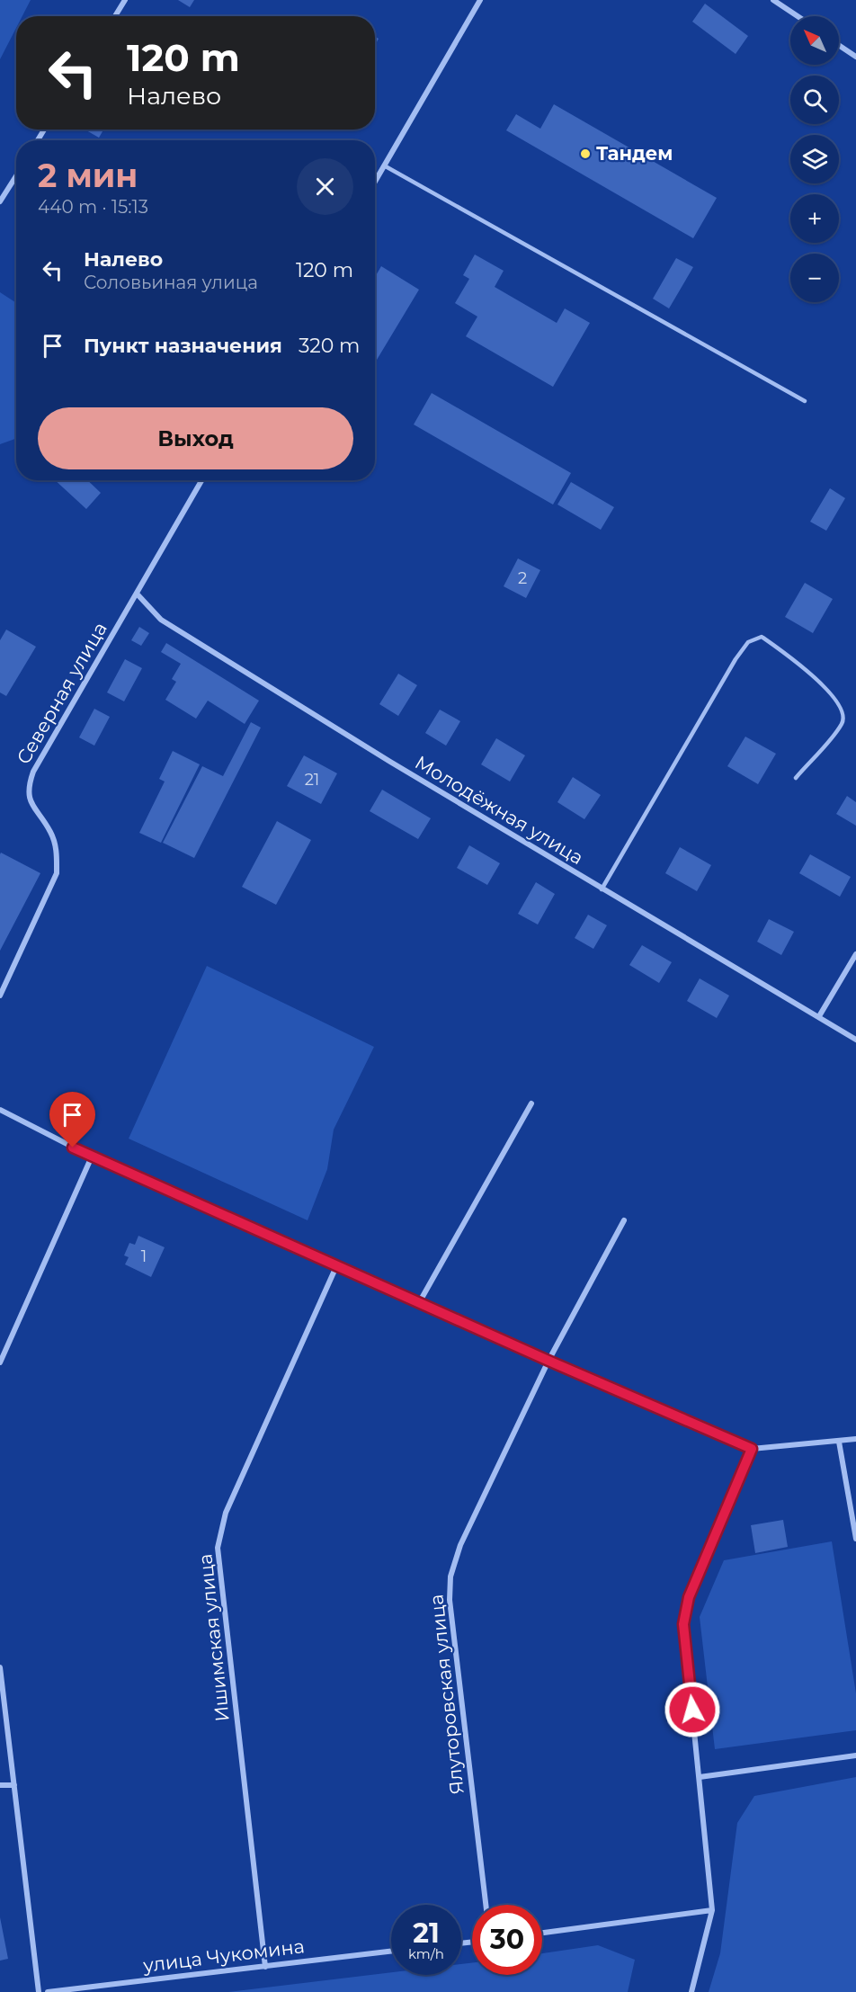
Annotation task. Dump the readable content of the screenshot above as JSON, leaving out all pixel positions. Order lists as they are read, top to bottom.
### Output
{
  "streets": {
    "street": [
      "Северная улица",
      "Молодёжная улица",
      "Ишимская улица",
      "Ялуторовская улица",
      "улица Чукомина"
    ]
  },
  "crossings": [
    ["Северная улица", "Молодёжная улица"],
    ["Ишимская улица", "улица Чукомина"]
  ],
  "places": ["Тандем"],
  "house_numbers": ["2", "21", "1"],
  "north": "top left",
  "page": {
    "map_buttons": ["+", "−"],
    "turn": ["120 m", "Налево"],
    "heading": ["2 мин", "440 m · 15:13"],
    "list": [
      {
        "name": "Налево",
        "note": "Соловьиная улица",
        "value": "120 m"
      },
      {
        "name": "Пункт назначения",
        "value": "320 m"
      }
    ],
    "buttons": "Выход",
    "speed": "21 km/h",
    "limit": "30"
  }
}
